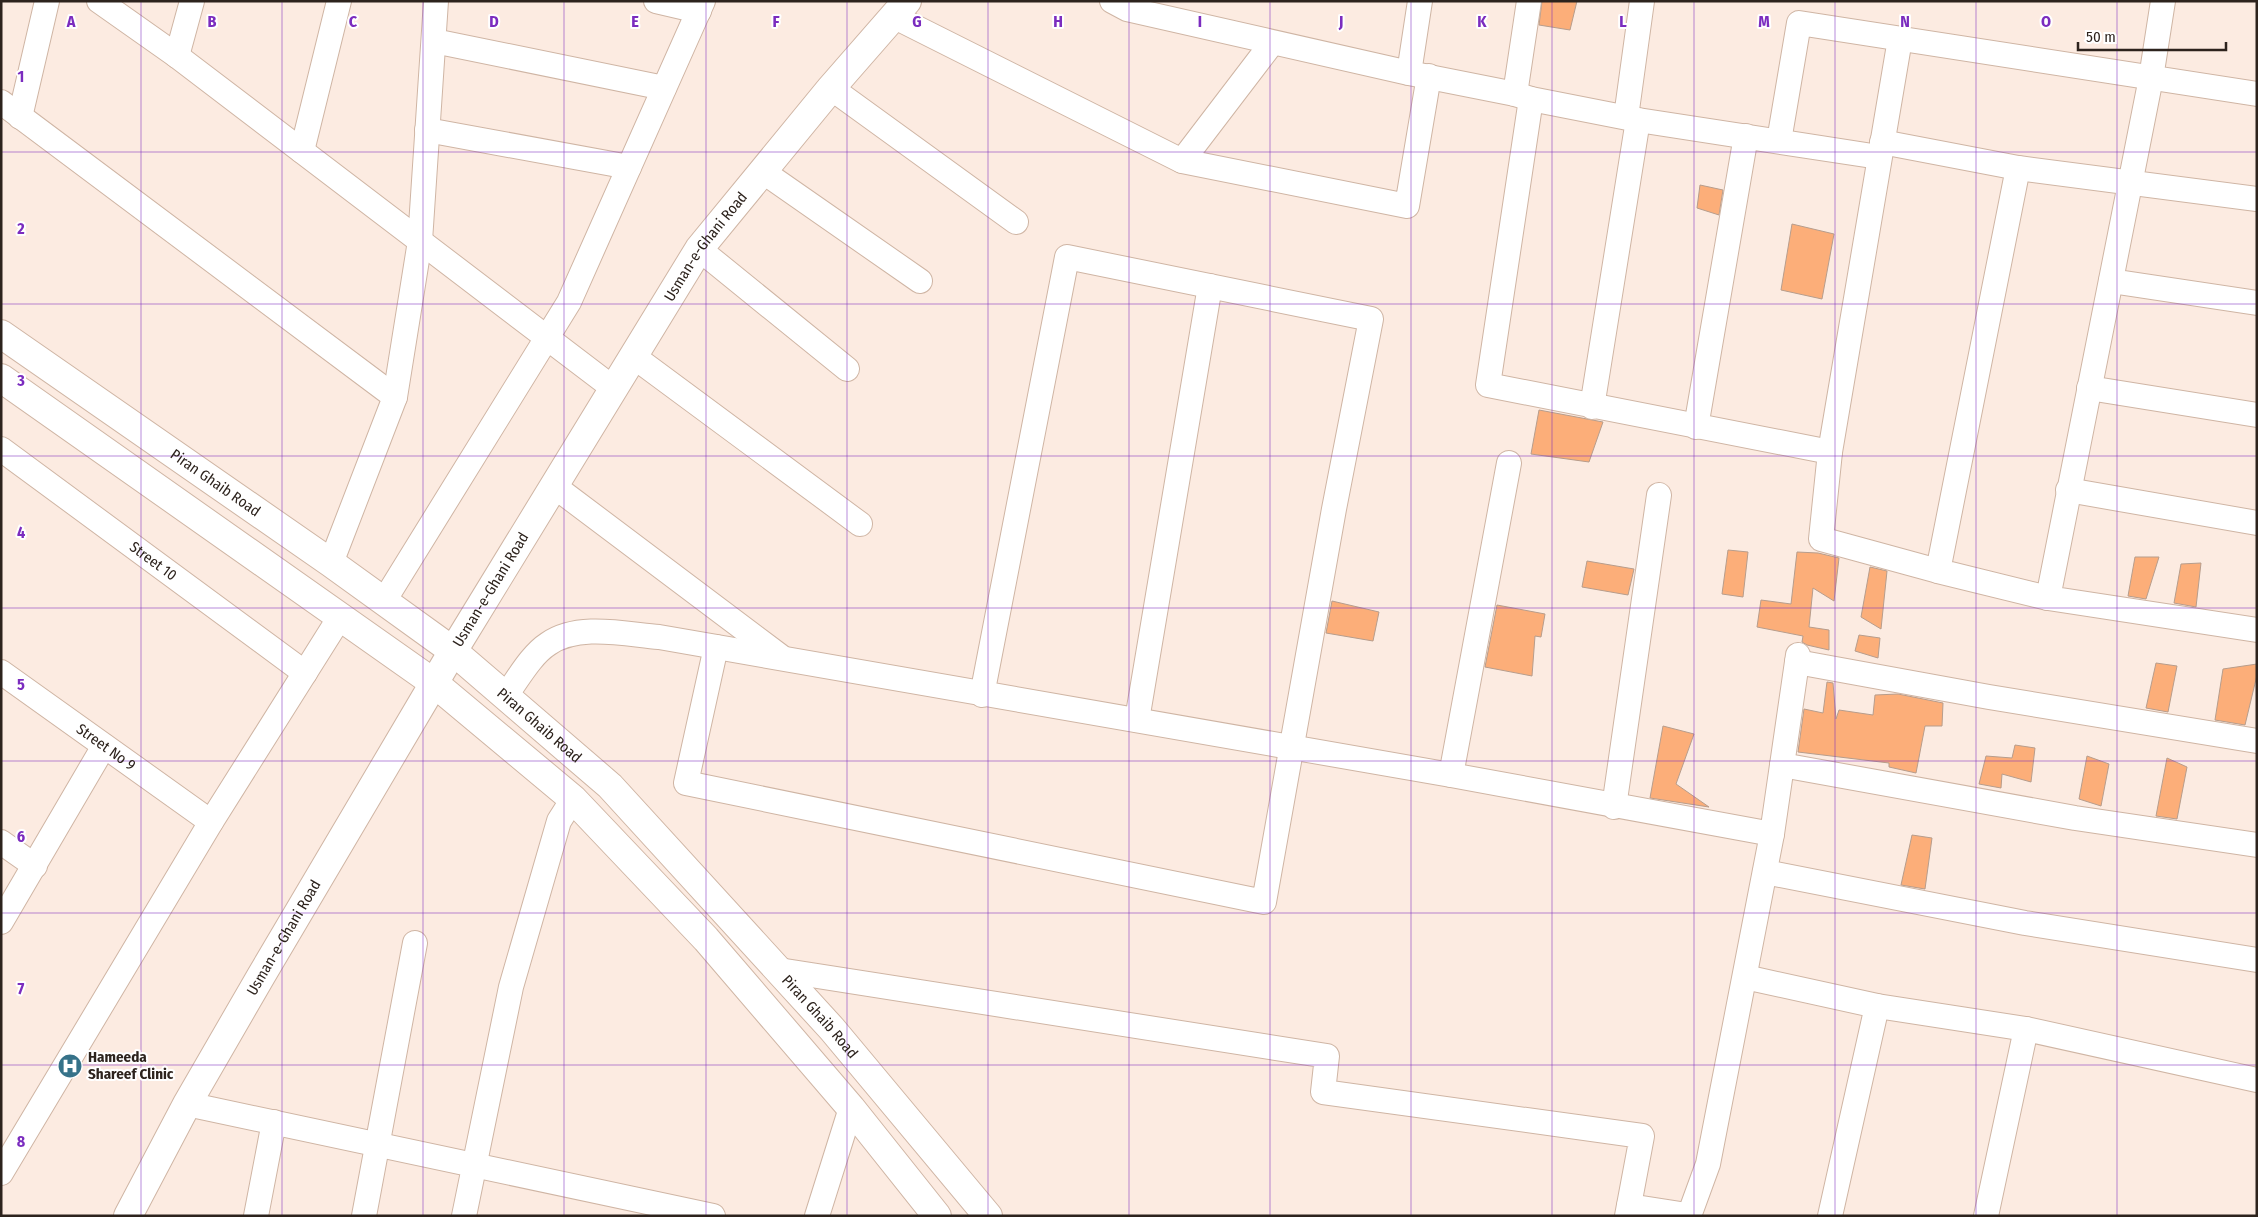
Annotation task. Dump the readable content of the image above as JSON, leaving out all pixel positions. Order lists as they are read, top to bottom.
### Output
{
  "streets": {
    "main road": ["Usman-e-Ghani Road", "Piran Ghaib Road"],
    "street": ["Street 10", "Street No 9"]
  },
  "crossings": [
    ["Usman-e-Ghani Road", "Piran Ghaib Road"]
  ],
  "places": {
    "hospital": ["Hameeda Shareef Clinic"]
  },
  "scale_bar": "50 m",
  "grid": {
    "columns": [
      "A",
      "B",
      "C",
      "D",
      "E",
      "F",
      "G",
      "H",
      "I",
      "J",
      "K",
      "L",
      "M",
      "N",
      "O"
    ],
    "rows": [
      "1",
      "2",
      "3",
      "4",
      "5",
      "6",
      "7",
      "8"
    ]
  }
}
